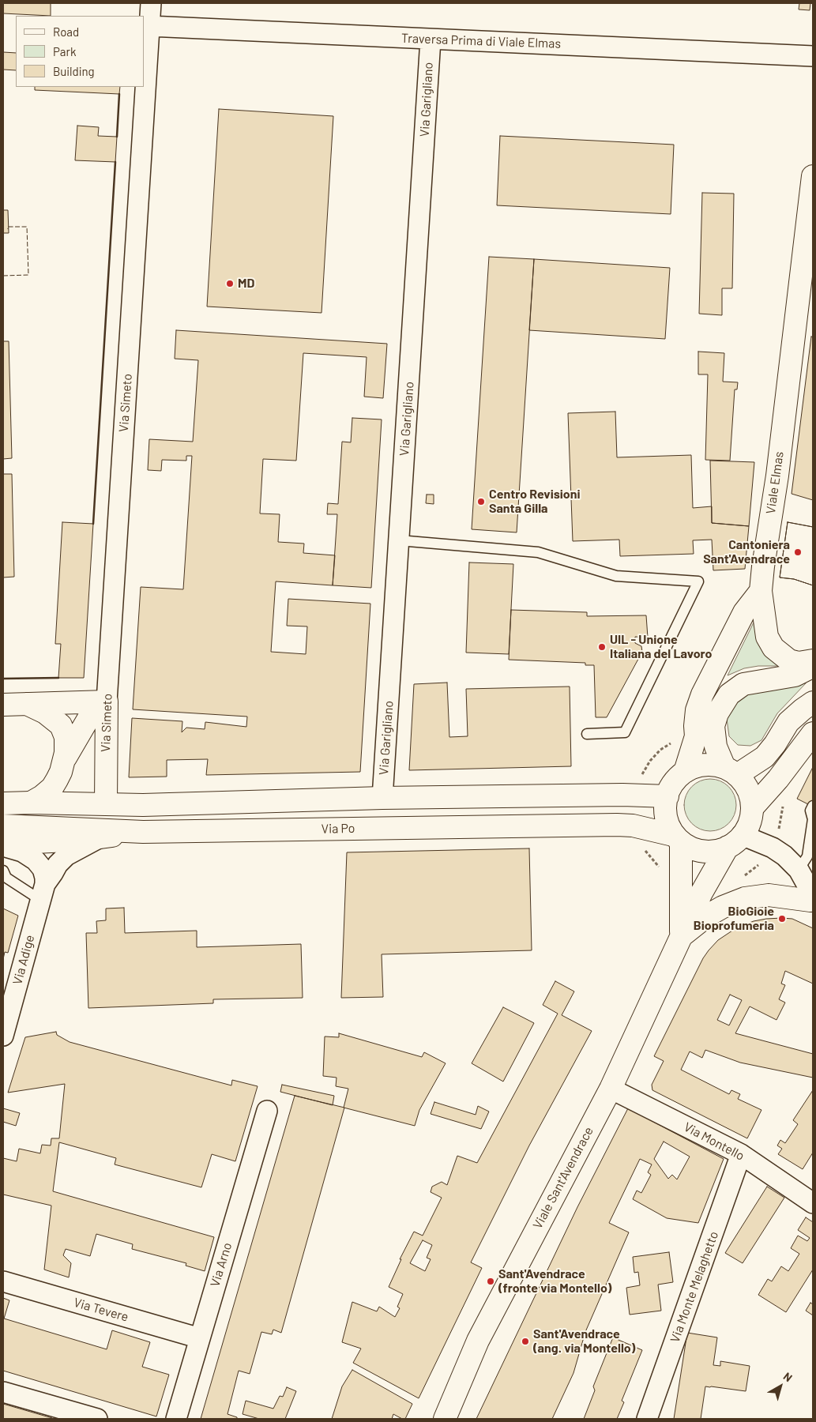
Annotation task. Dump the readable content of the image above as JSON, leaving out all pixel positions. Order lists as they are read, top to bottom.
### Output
{
  "streets": {
    "main road": [
      "Via Simeto",
      "Viale Elmas",
      "Via Po",
      "Viale Sant'Avendrace"
    ],
    "street": [
      "Traversa Prima di Viale Elmas",
      "Via Garigliano",
      "Via Adige",
      "Via Montello",
      "Via Arno",
      "Via Monte Melaghetto",
      "Via Tevere"
    ]
  },
  "crossings": [
    ["Traversa Prima di Viale Elmas", "Via Garigliano"],
    ["Traversa Prima di Viale Elmas", "Via Simeto"],
    ["Via Po", "Viale Sant'Avendrace"],
    ["Via Montello", "Viale Sant'Avendrace"],
    ["Via Montello", "Via Monte Melaghetto"],
    ["Via Arno", "Via Tevere"]
  ],
  "places": [
    "MD",
    "Centro Revisioni Santa Gilla",
    "Cantoniera Sant'Avendrace",
    "UIL - Unione Italiana del Lavoro",
    "BioGioie Bioprofumeria",
    "Sant'Avendrace (fronte via Montello)",
    "Sant'Avendrace (ang. via Montello)"
  ],
  "legend": ["Road", "Park", "Building"],
  "north": "top right"
}
